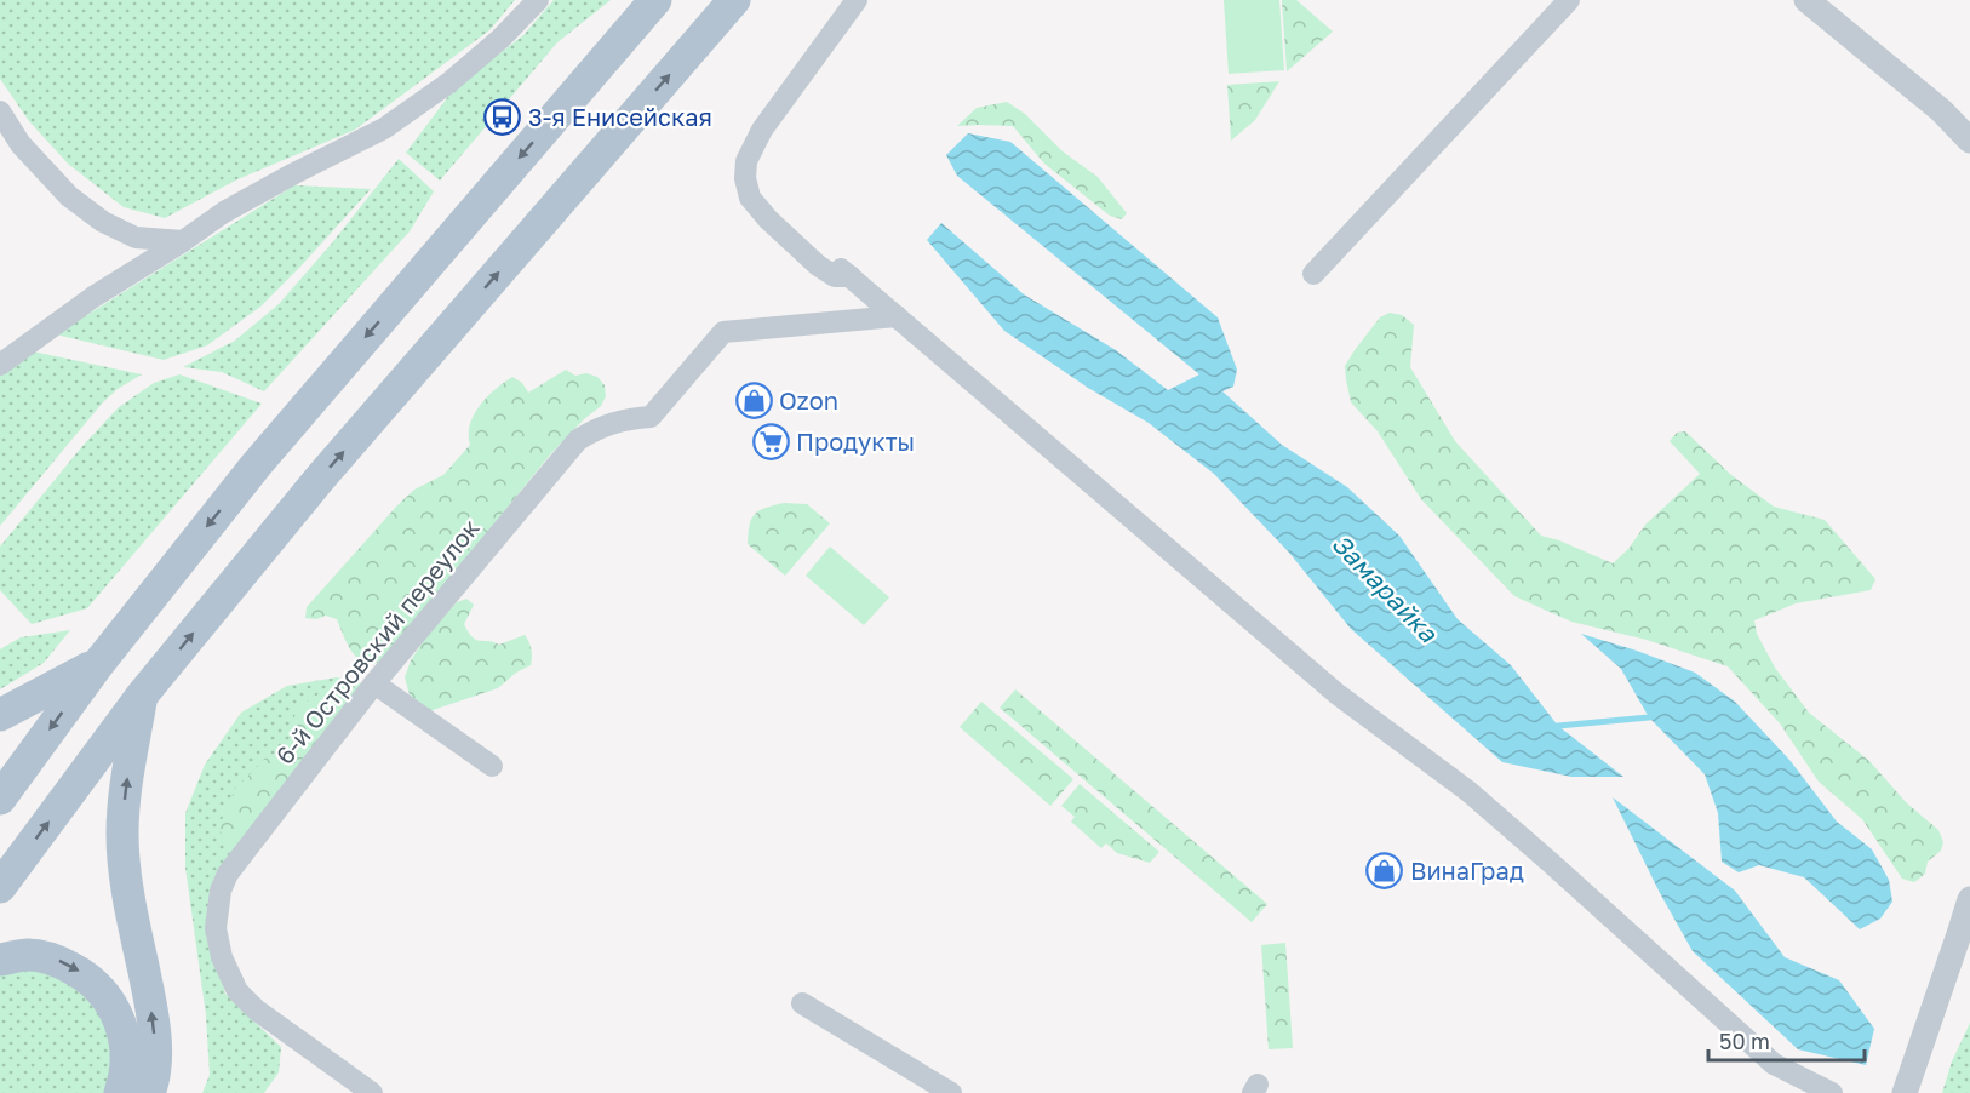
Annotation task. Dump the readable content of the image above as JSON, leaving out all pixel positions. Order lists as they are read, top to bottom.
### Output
{
  "streets": {
    "street": ["6-й Островский переулок"]
  },
  "water": ["Замарайка"],
  "places": {
    "bus stop": ["3-я Енисейская"],
    "shop": ["Ozon", "ВинаГрад"],
    "supermarket": ["Продукты"]
  },
  "scale_bar": "50 m"
}
